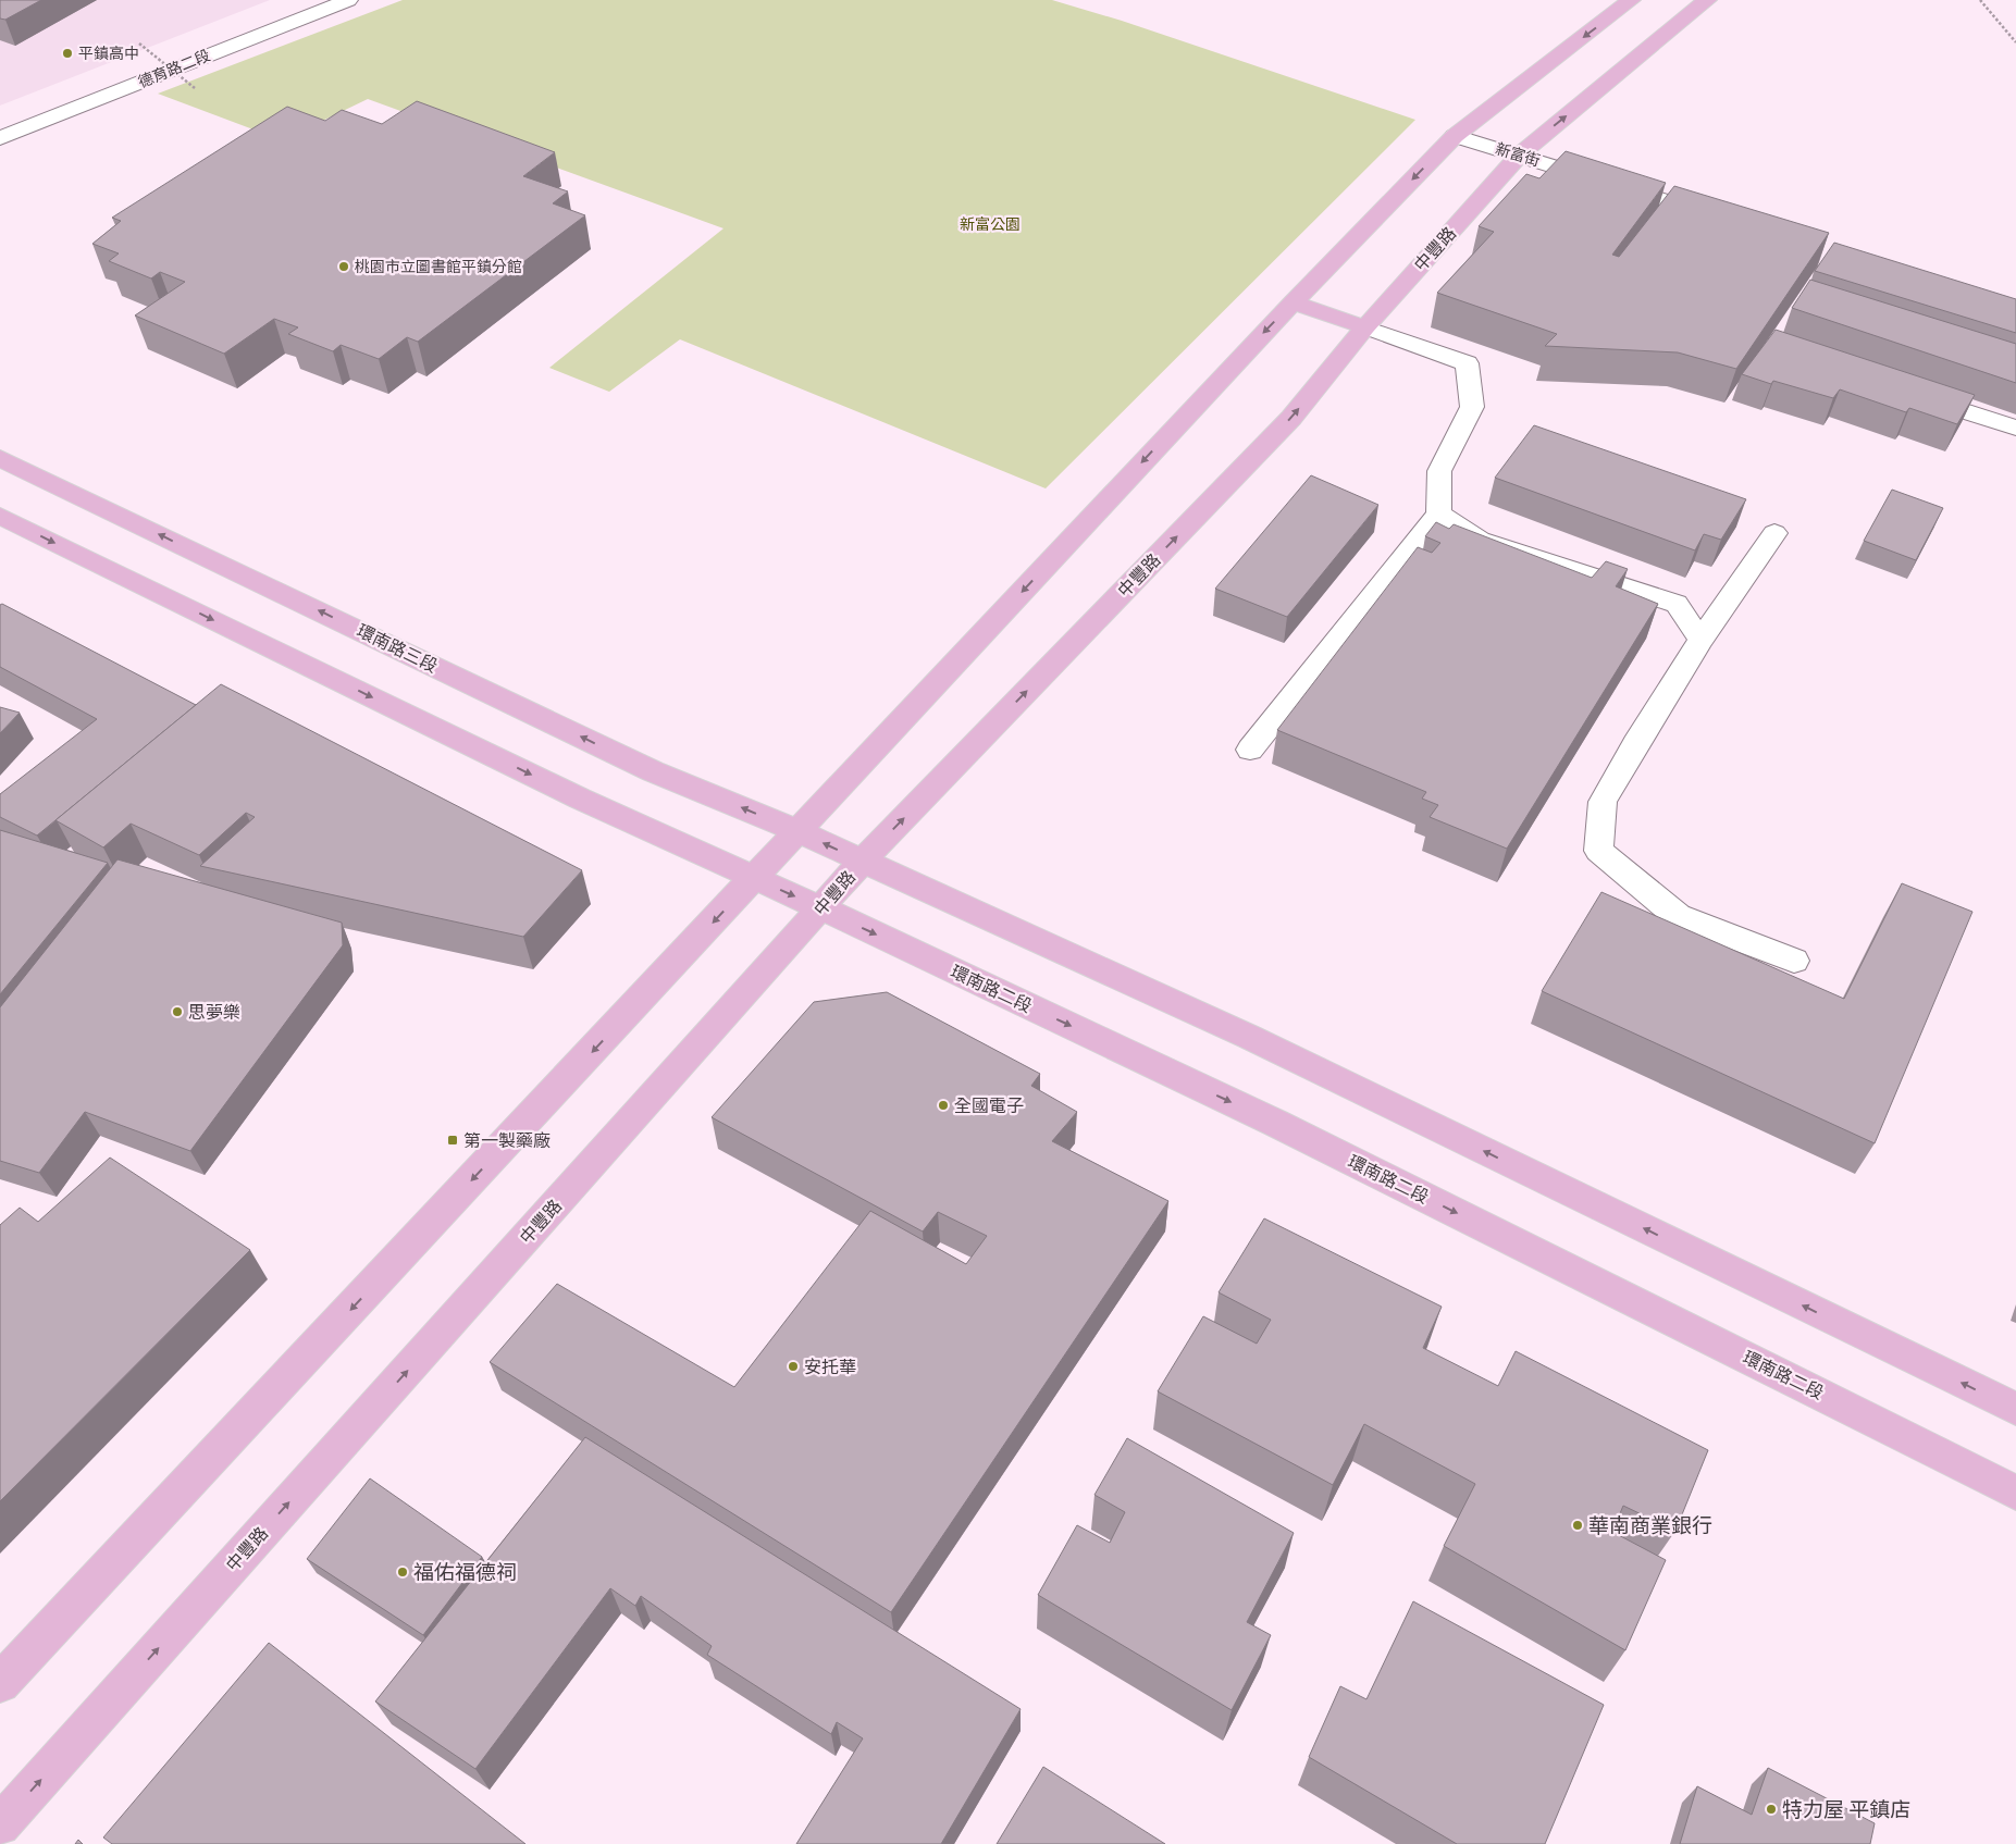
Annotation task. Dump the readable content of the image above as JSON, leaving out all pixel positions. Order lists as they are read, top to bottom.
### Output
{
  "streets": {
    "main road": ["中豐路", "環南路三段", "環南路二段"],
    "street": ["德育路二段", "新富街"]
  },
  "crossings": [
    ["新富街", "中豐路"],
    ["中豐路", "環南路二段"]
  ],
  "parks": ["新富公園"],
  "places": {
    "other": [
      "平鎮高中",
      "桃園市立圖書館平鎮分館",
      "思夢樂",
      "全國電子",
      "安托華",
      "華南商業銀行",
      "福佑福德祠",
      "特力屋 平鎮店"
    ],
    "transit": ["第一製藥廠"]
  }
}
